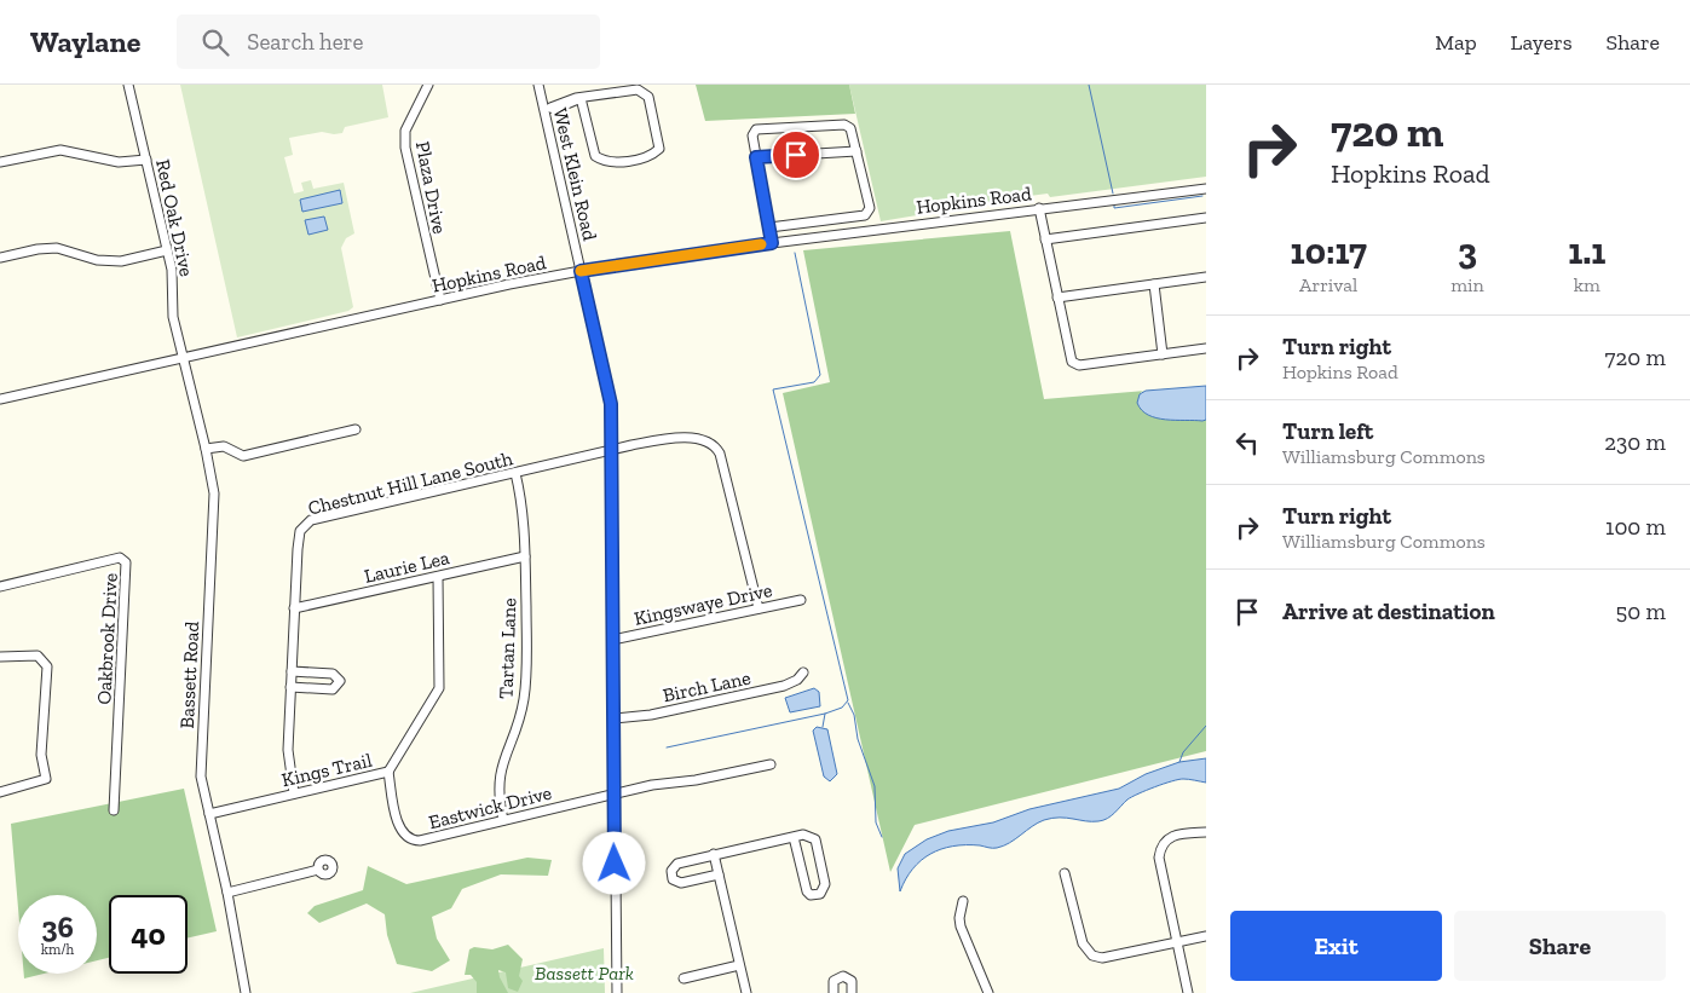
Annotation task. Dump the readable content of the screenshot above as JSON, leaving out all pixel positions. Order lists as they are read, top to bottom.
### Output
{
  "streets": {
    "street": [
      "West Klein Road",
      "Plaza Drive",
      "Hopkins Road",
      "Red Oak Drive",
      "Chestnut Hill Lane South",
      "Laurie Lea",
      "Kingswaye Drive",
      "Oakbrook Drive",
      "Tartan Lane",
      "Bassett Road",
      "Birch Lane",
      "Kings Trail",
      "Eastwick Drive"
    ]
  },
  "crossings": [
    ["West Klein Road", "Hopkins Road"],
    ["West Klein Road", "Chestnut Hill Lane South"],
    ["West Klein Road", "Kingswaye Drive"],
    ["West Klein Road", "Birch Lane"],
    ["West Klein Road", "Eastwick Drive"],
    ["Plaza Drive", "Hopkins Road"],
    ["Hopkins Road", "Red Oak Drive"],
    ["Hopkins Road", "Bassett Road"],
    ["Red Oak Drive", "Bassett Road"],
    ["Chestnut Hill Lane South", "Laurie Lea"],
    ["Chestnut Hill Lane South", "Kingswaye Drive"],
    ["Chestnut Hill Lane South", "Tartan Lane"],
    ["Chestnut Hill Lane South", "Kings Trail"],
    ["Laurie Lea", "Tartan Lane"],
    ["Laurie Lea", "Kings Trail"],
    ["Tartan Lane", "Eastwick Drive"],
    ["Bassett Road", "Kings Trail"],
    ["Kings Trail", "Eastwick Drive"]
  ],
  "parks": ["Bassett Park"],
  "page": {
    "header": "Waylane",
    "search": "Search here",
    "nav": ["Map", "Layers", "Share"],
    "turn": ["720 m", "Hopkins Road"],
    "eta": [
      "10:17",
      "Arrival",
      "3",
      "min",
      "1.1",
      "km"
    ],
    "list": [
      {
        "name": "Turn right",
        "note": "Hopkins Road",
        "value": "720 m"
      },
      {
        "name": "Turn left",
        "note": "Williamsburg Commons",
        "value": "230 m"
      },
      {
        "name": "Turn right",
        "note": "Williamsburg Commons",
        "value": "100 m"
      },
      {
        "name": "Arrive at destination",
        "value": "50 m"
      }
    ],
    "speed": "36 km/h",
    "limit": "40",
    "buttons": ["Exit", "Share"]
  }
}
